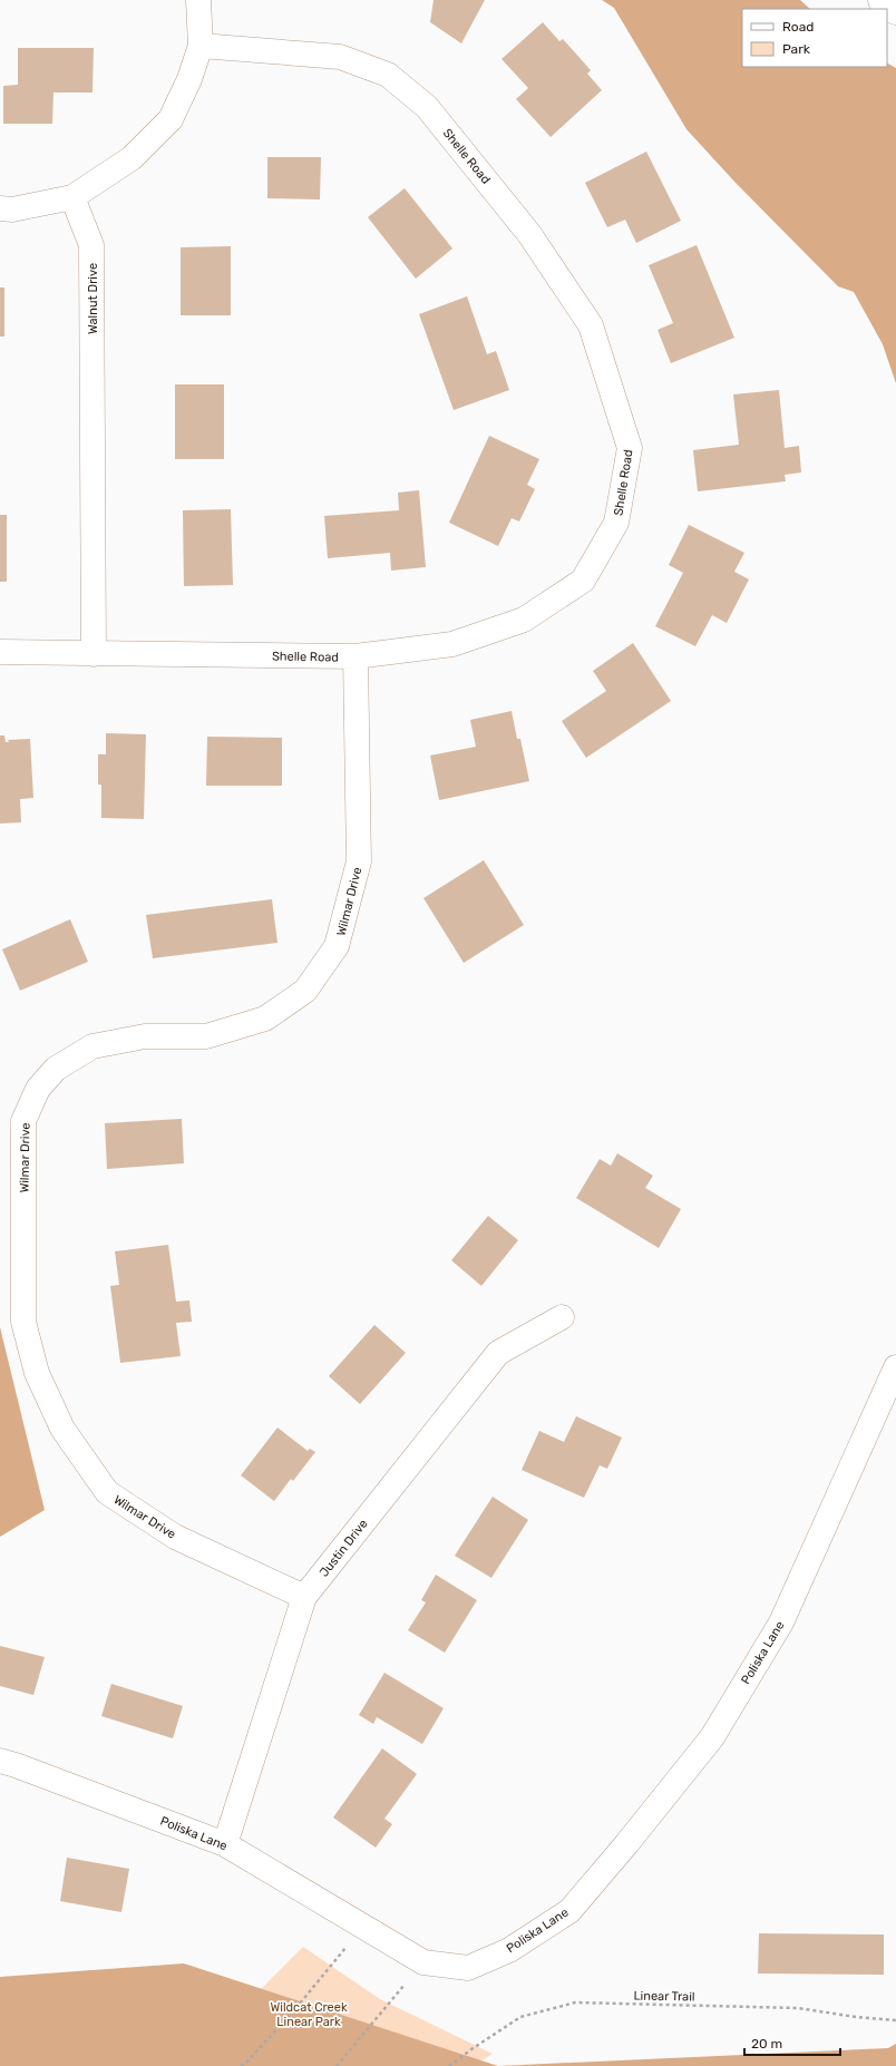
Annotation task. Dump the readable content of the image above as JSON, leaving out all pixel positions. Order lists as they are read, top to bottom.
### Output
{
  "streets": {
    "street": [
      "Shelle Road",
      "Walnut Drive",
      "Wilmar Drive",
      "Justin Drive",
      "Poliska Lane"
    ],
    "path": ["Linear Trail"]
  },
  "crossings": [
    ["Shelle Road", "Walnut Drive"],
    ["Shelle Road", "Wilmar Drive"],
    ["Wilmar Drive", "Justin Drive"],
    ["Justin Drive", "Poliska Lane"]
  ],
  "parks": ["Wildcat Creek Linear Park"],
  "legend": ["Road", "Park"],
  "scale_bar": "20 m"
}
